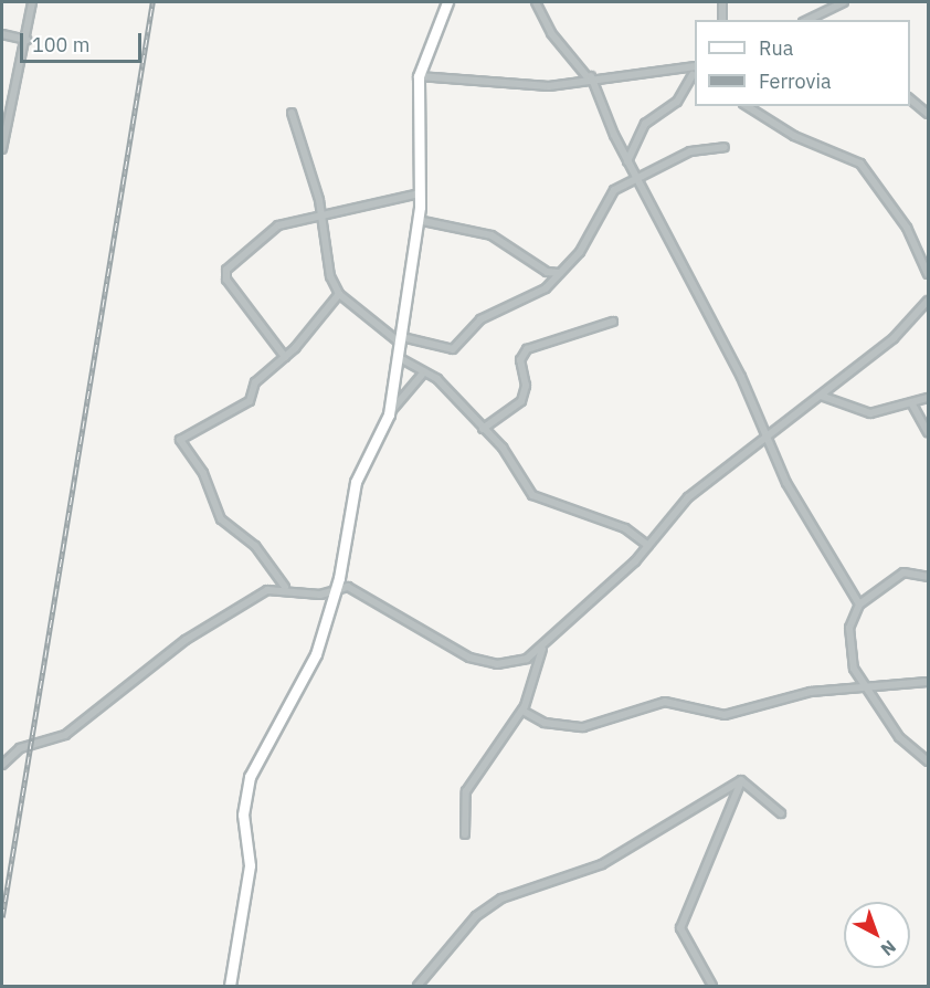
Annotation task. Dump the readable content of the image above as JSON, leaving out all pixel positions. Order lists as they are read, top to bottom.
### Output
{
  "legend": ["Rua", "Ferrovia"],
  "scale_bar": "100 m",
  "north": "bottom right"
}
